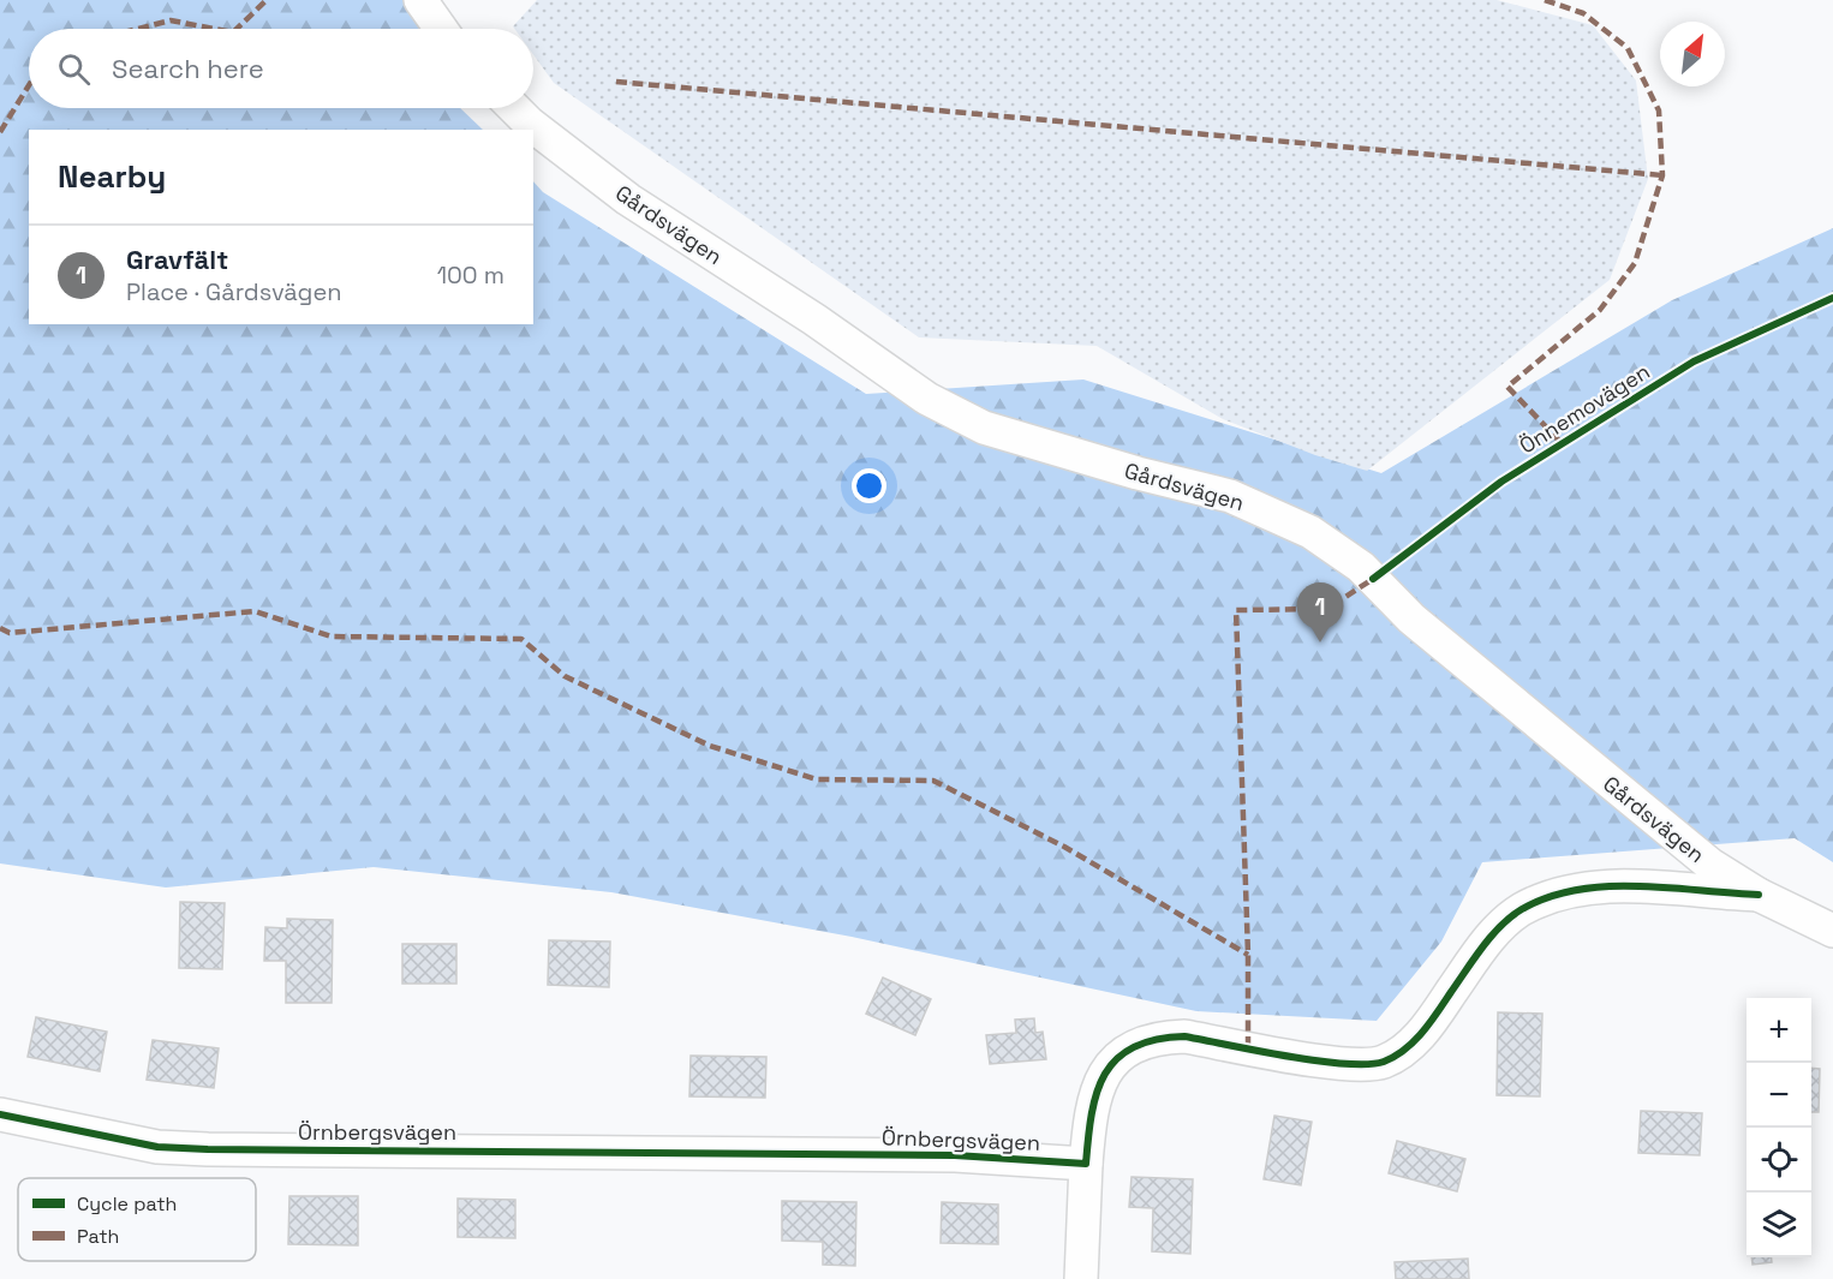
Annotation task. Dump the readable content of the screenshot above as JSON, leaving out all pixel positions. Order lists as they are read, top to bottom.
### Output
{
  "streets": {
    "street": ["Gårdsvägen", "Örnbergsvägen"],
    "cycle path": ["Önnemovägen"]
  },
  "legend": ["Cycle path", "Path"],
  "north": "top right",
  "page": {
    "search": "Search here",
    "heading": "Nearby",
    "list": [
      {
        "mark": "1",
        "name": "Gravfält",
        "note": "Place · Gårdsvägen",
        "value": "100 m"
      }
    ],
    "pins": "1",
    "map_buttons": ["+", "−"]
  }
}
